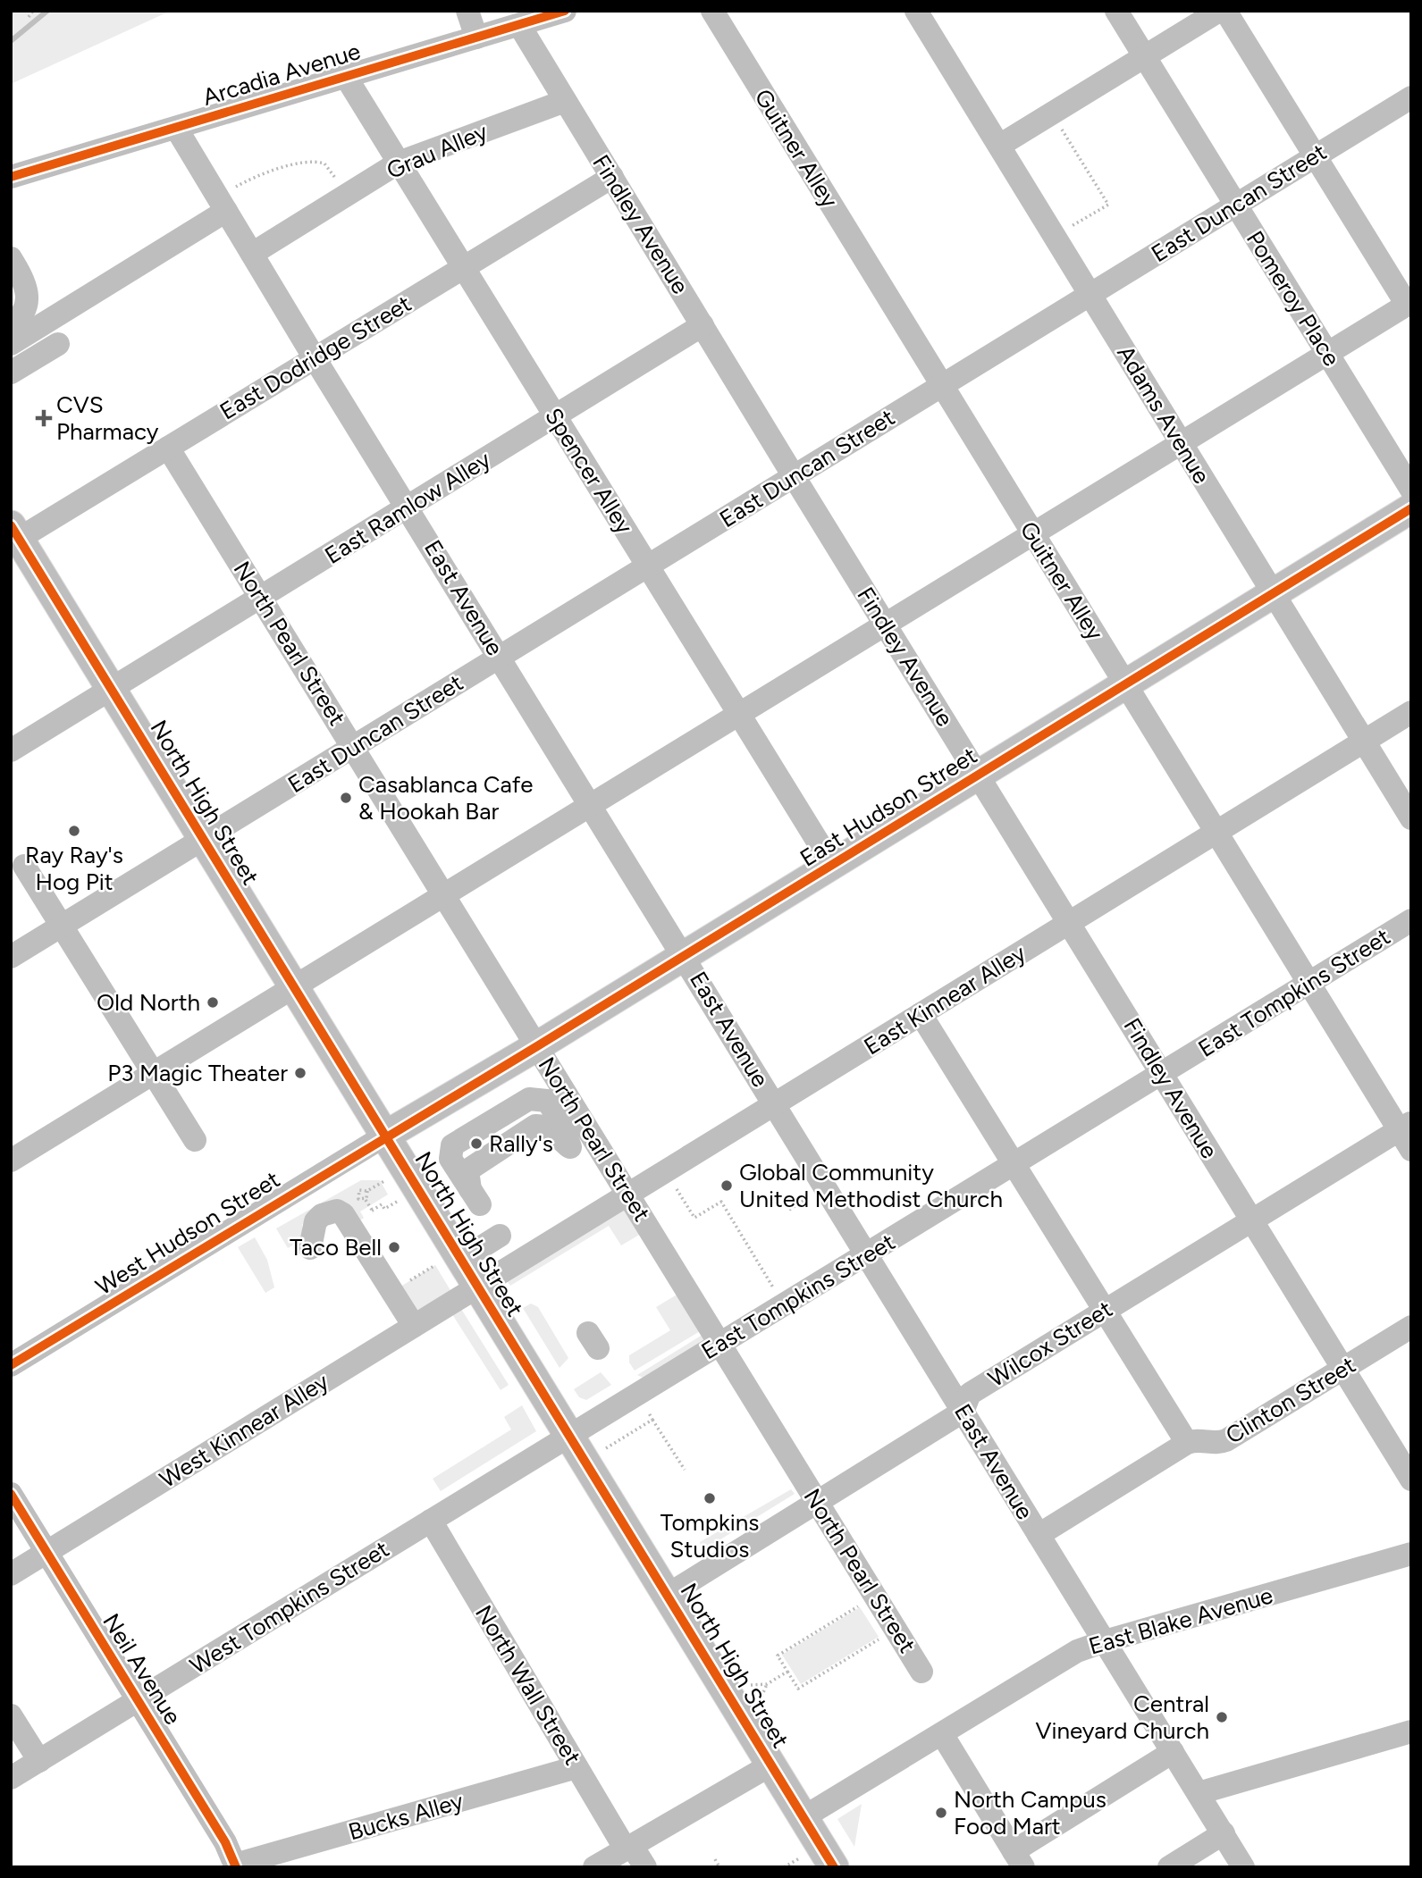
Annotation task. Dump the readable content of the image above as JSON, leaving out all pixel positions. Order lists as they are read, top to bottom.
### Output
{
  "streets": {
    "main road": ["North High Street", "East Hudson Street"],
    "street": [
      "Arcadia Avenue",
      "Guitner Alley",
      "Grau Alley",
      "East Duncan Street",
      "Findley Avenue",
      "Pomeroy Place",
      "East Dodridge Street",
      "Adams Avenue",
      "Spencer Alley",
      "East Ramlow Alley",
      "East Avenue",
      "North Pearl Street",
      "East Tompkins Street",
      "East Kinnear Alley",
      "West Hudson Street",
      "Wilcox Street",
      "Clinton Street",
      "West Kinnear Alley",
      "West Tompkins Street",
      "East Blake Avenue",
      "Neil Avenue",
      "North Wall Street",
      "Bucks Alley"
    ]
  },
  "crossings": [
    ["Arcadia Avenue", "Findley Avenue"],
    ["Arcadia Avenue", "Spencer Alley"],
    ["Arcadia Avenue", "East Avenue"],
    ["Guitner Alley", "East Duncan Street"],
    ["Guitner Alley", "East Hudson Street"],
    ["Guitner Alley", "East Tompkins Street"],
    ["Guitner Alley", "East Kinnear Alley"],
    ["Guitner Alley", "Wilcox Street"],
    ["Grau Alley", "Findley Avenue"],
    ["Grau Alley", "Spencer Alley"],
    ["Grau Alley", "East Avenue"],
    ["East Duncan Street", "Findley Avenue"],
    ["East Duncan Street", "Pomeroy Place"],
    ["East Duncan Street", "Adams Avenue"],
    ["East Duncan Street", "Spencer Alley"],
    ["East Duncan Street", "East Avenue"],
    ["East Duncan Street", "North Pearl Street"],
    ["East Duncan Street", "North High Street"],
    ["Findley Avenue", "East Dodridge Street"],
    ["Findley Avenue", "East Ramlow Alley"],
    ["Findley Avenue", "East Hudson Street"],
    ["Findley Avenue", "East Tompkins Street"],
    ["Findley Avenue", "East Kinnear Alley"],
    ["Findley Avenue", "Wilcox Street"],
    ["Findley Avenue", "Clinton Street"],
    ["East Dodridge Street", "Spencer Alley"],
    ["East Dodridge Street", "East Avenue"],
    ["East Dodridge Street", "North Pearl Street"],
    ["East Dodridge Street", "North High Street"],
    ["Adams Avenue", "East Hudson Street"],
    ["Adams Avenue", "East Kinnear Alley"],
    ["Spencer Alley", "East Ramlow Alley"],
    ["Spencer Alley", "East Hudson Street"],
    ["East Ramlow Alley", "East Avenue"],
    ["East Ramlow Alley", "North Pearl Street"],
    ["East Ramlow Alley", "North High Street"],
    ["East Avenue", "East Hudson Street"],
    ["East Avenue", "East Tompkins Street"],
    ["East Avenue", "East Kinnear Alley"],
    ["East Avenue", "Wilcox Street"],
    ["East Avenue", "East Blake Avenue"],
    ["North Pearl Street", "East Hudson Street"],
    ["North Pearl Street", "East Tompkins Street"],
    ["North Pearl Street", "East Kinnear Alley"],
    ["North Pearl Street", "Wilcox Street"],
    ["North High Street", "East Hudson Street"],
    ["North High Street", "East Tompkins Street"],
    ["North High Street", "East Kinnear Alley"],
    ["North High Street", "West Hudson Street"],
    ["North High Street", "Wilcox Street"],
    ["North High Street", "West Kinnear Alley"],
    ["North High Street", "West Tompkins Street"],
    ["North High Street", "East Blake Avenue"],
    ["East Hudson Street", "West Hudson Street"],
    ["East Tompkins Street", "West Tompkins Street"],
    ["East Kinnear Alley", "West Kinnear Alley"],
    ["West Kinnear Alley", "Neil Avenue"],
    ["West Tompkins Street", "Neil Avenue"],
    ["West Tompkins Street", "North Wall Street"],
    ["Neil Avenue", "Bucks Alley"],
    ["North Wall Street", "Bucks Alley"]
  ],
  "places": {
    "health": ["CVS Pharmacy"],
    "other": [
      "Casablanca Cafe & Hookah Bar",
      "Ray Ray's Hog Pit",
      "Old North",
      "P3 Magic Theater",
      "Rally's",
      "Global Community United Methodist Church",
      "Taco Bell",
      "Tompkins Studios",
      "Central Vineyard Church",
      "North Campus Food Mart"
    ]
  }
}
